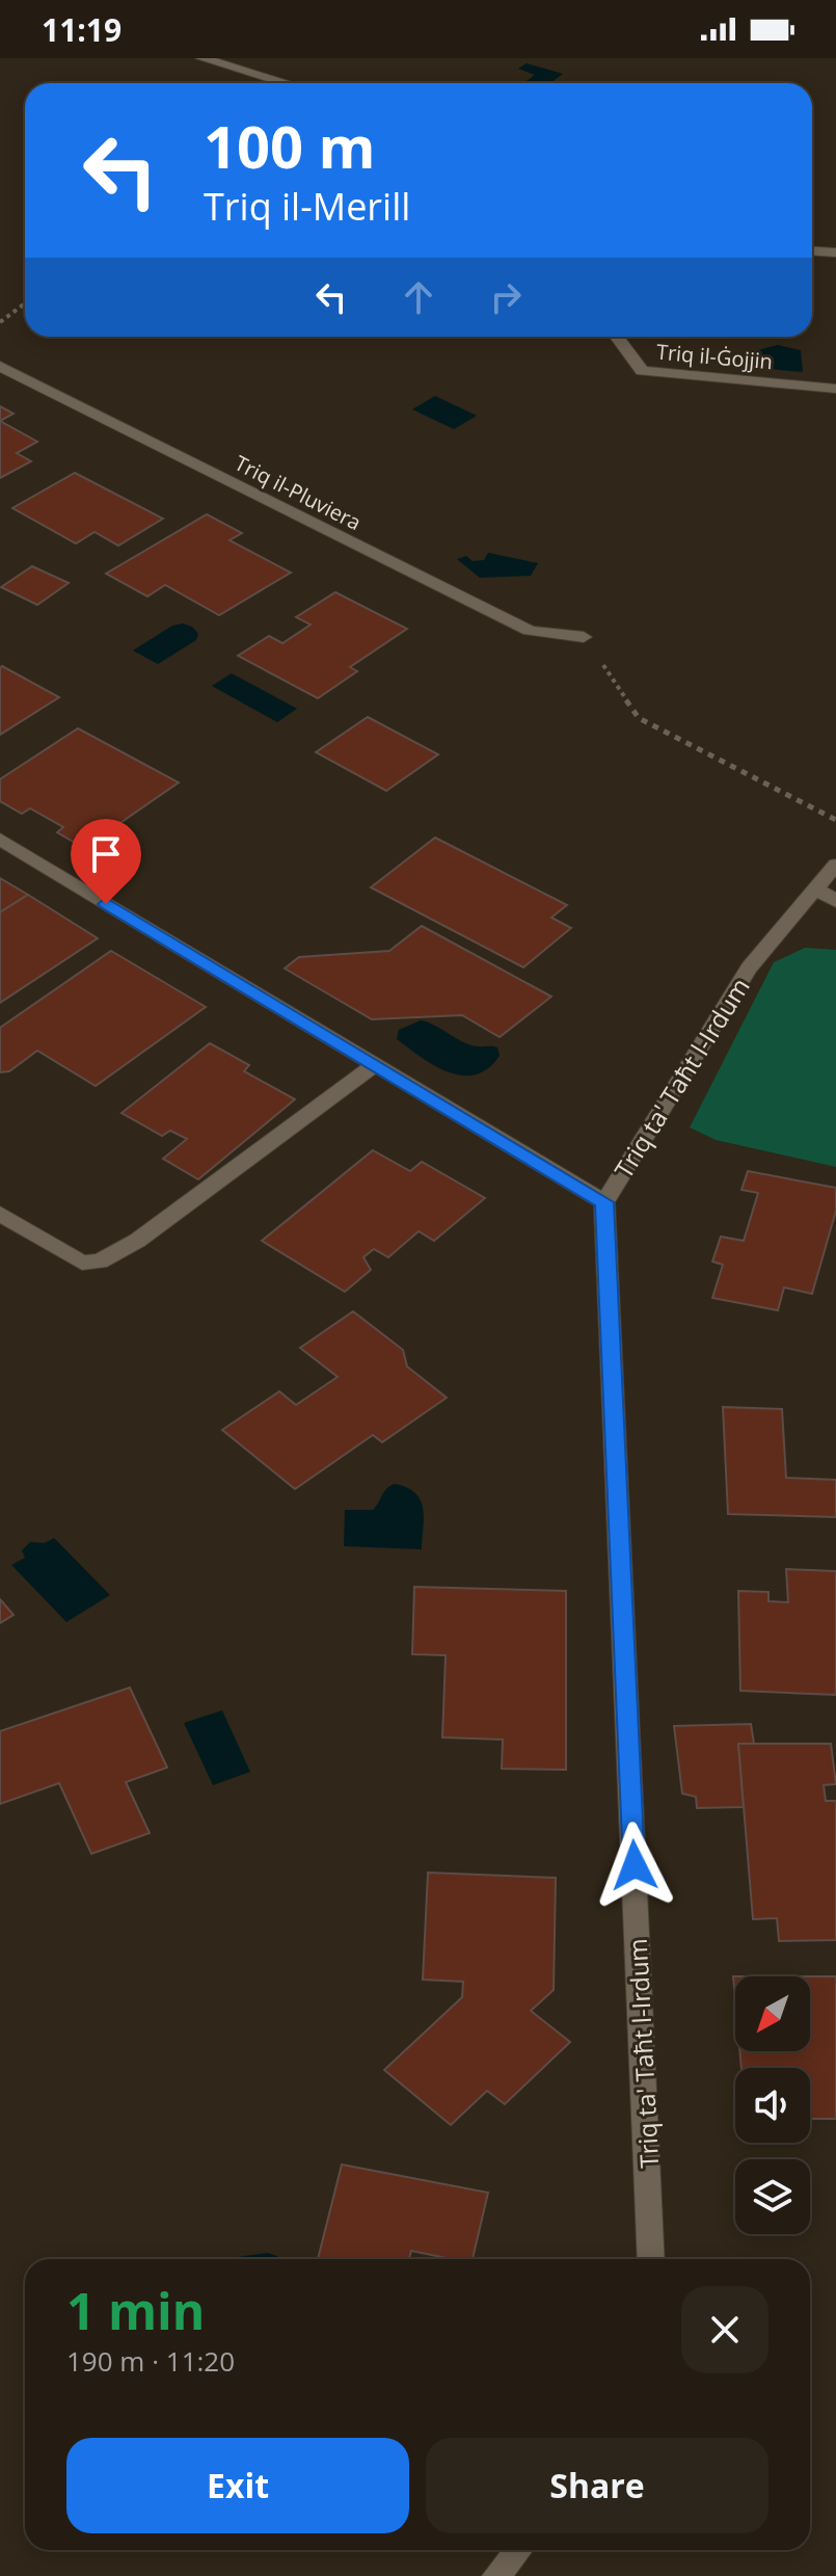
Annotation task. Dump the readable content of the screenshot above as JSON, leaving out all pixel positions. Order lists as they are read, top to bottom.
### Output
{
  "streets": {
    "street": ["Triq il-Ġojjin", "Triq il-Pluviera", "Triq ta' Taħt l-Irdum"]
  },
  "north": "bottom left",
  "page": {
    "status": "11:19",
    "turn": ["100 m", "Triq il-Merill"],
    "heading": ["1 min", "190 m · 11:20"],
    "buttons": ["Exit", "Share"]
  }
}
